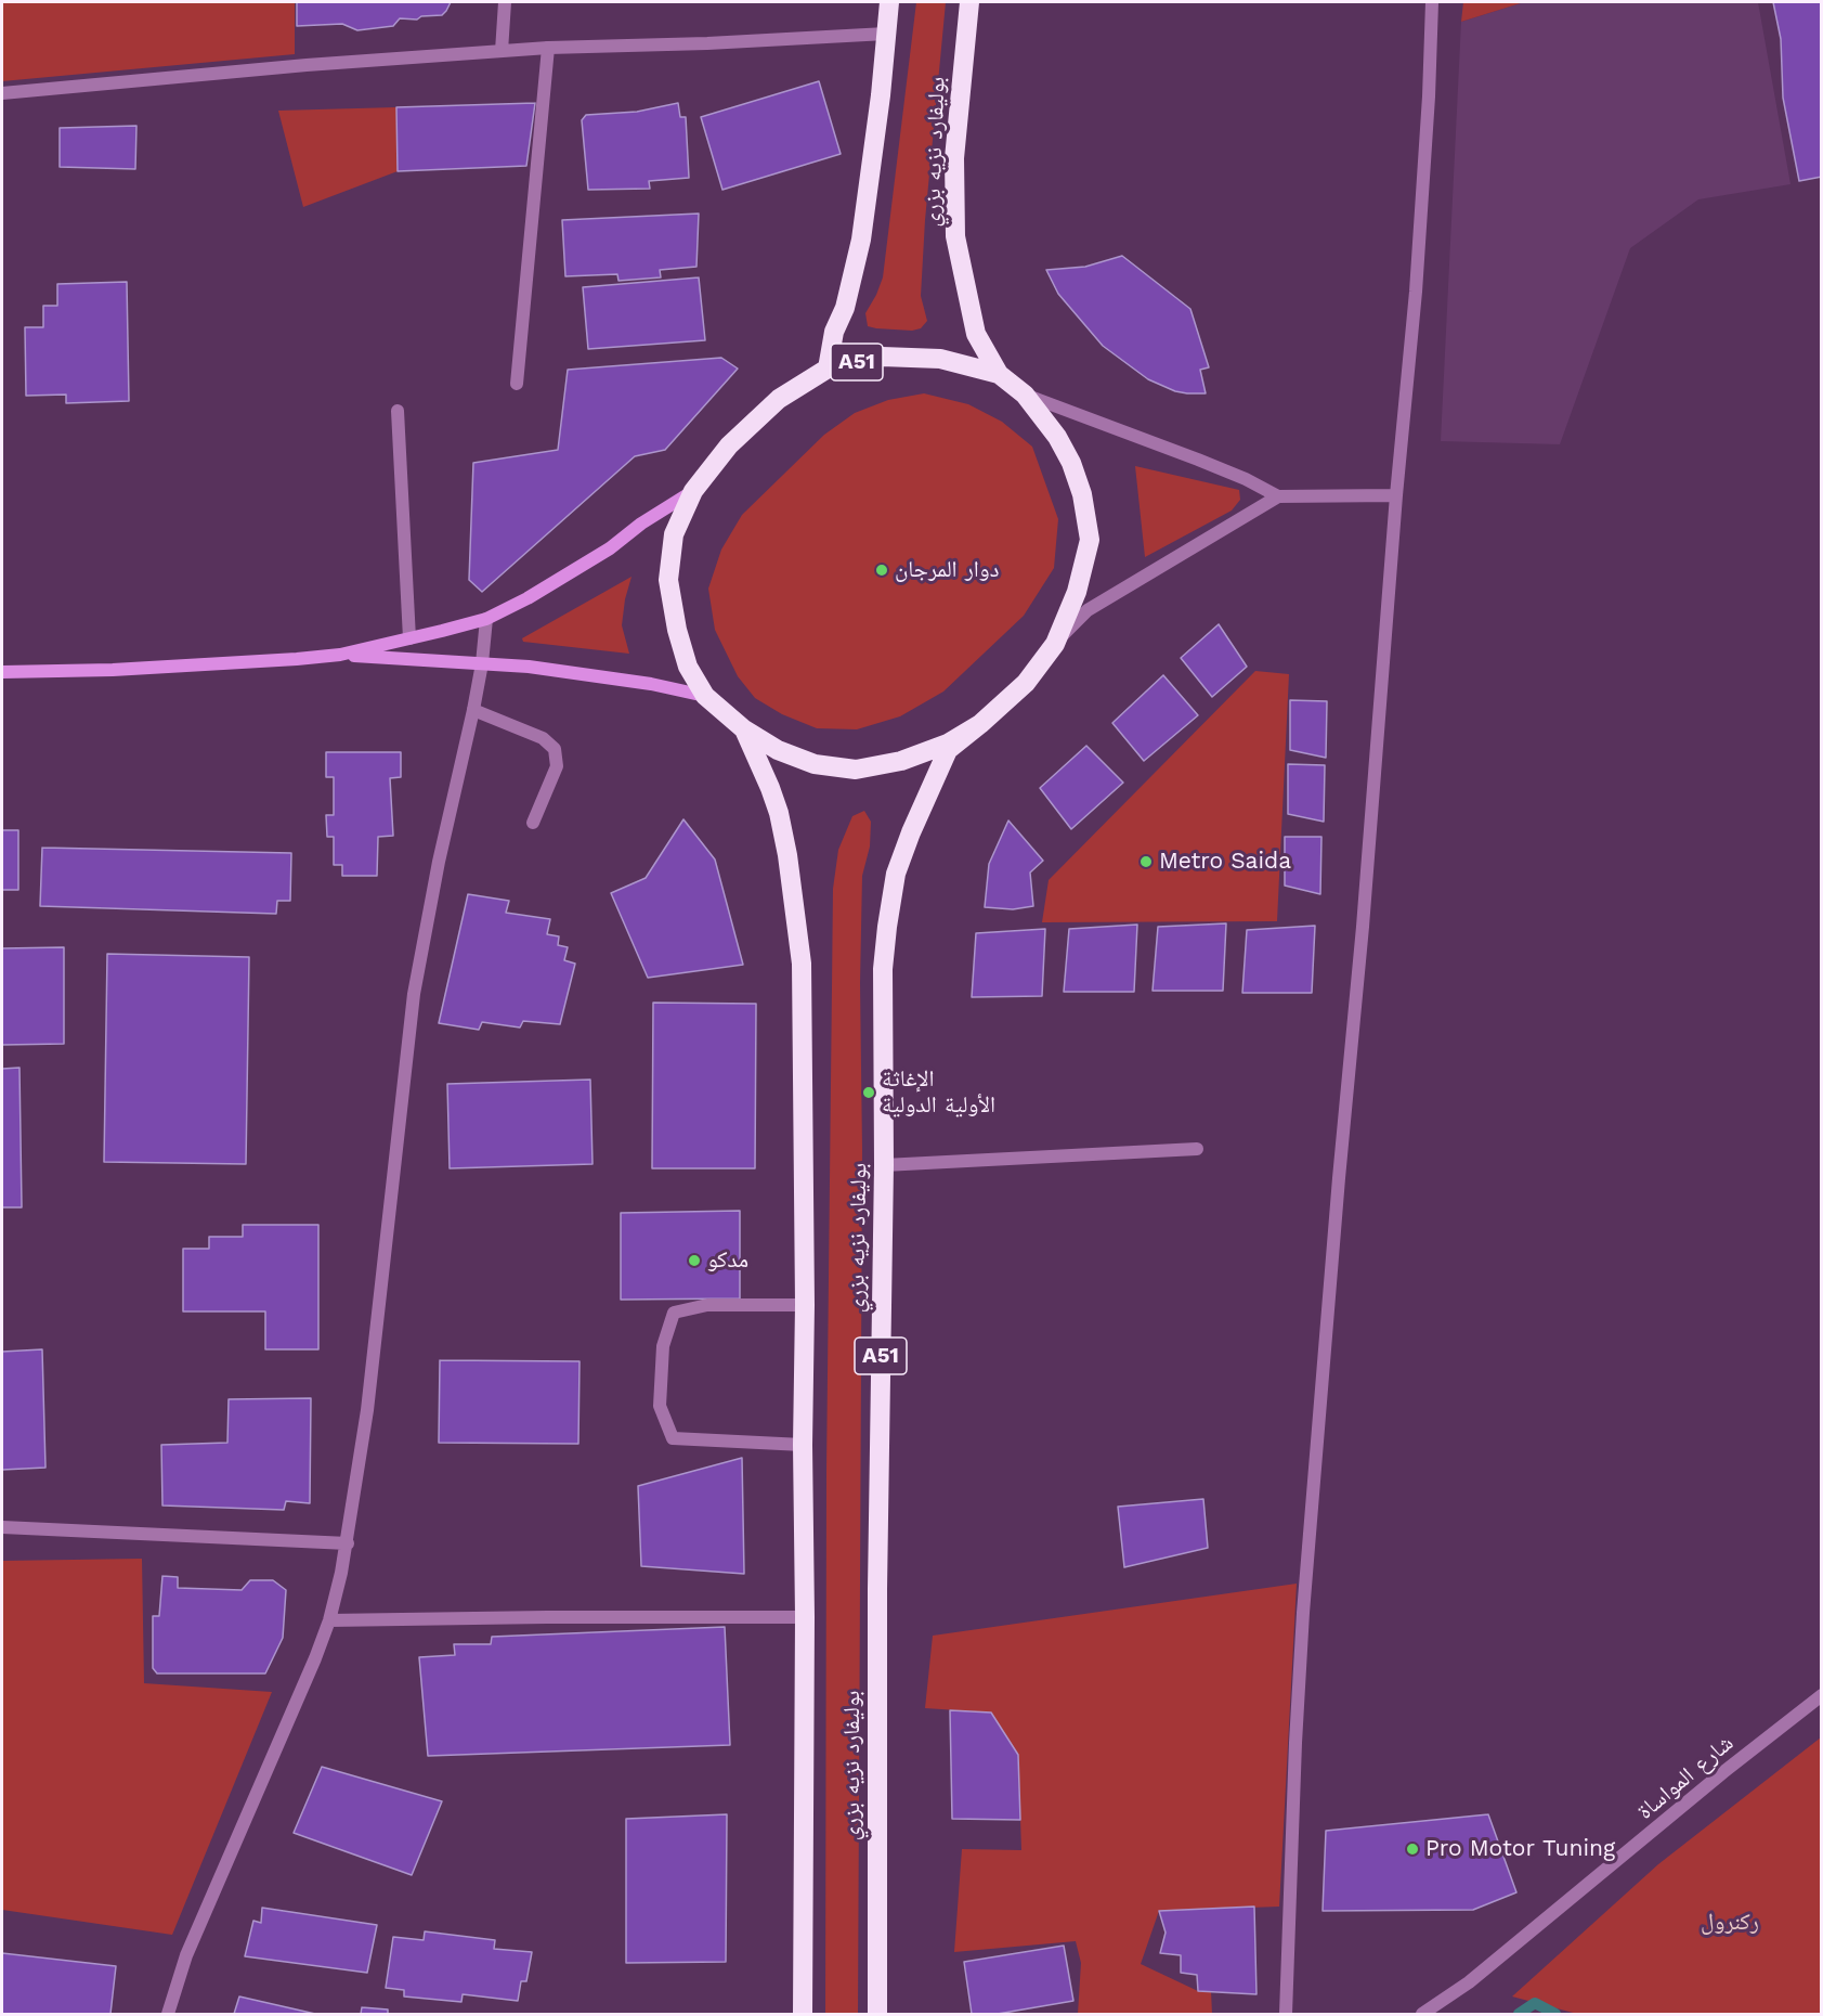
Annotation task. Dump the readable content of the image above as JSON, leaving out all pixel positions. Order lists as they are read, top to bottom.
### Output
{
  "streets": {
    "highway": ["بوليفارد نزيه بزري", "A51"],
    "street": ["شارع المواساة"]
  },
  "crossings": [
    ["بوليفارد نزيه بزري", "A51"]
  ],
  "parks": ["ركنرول"],
  "places": [
    "دوار المرجان",
    "Metro Saida",
    "الإغاثة الأولية الدولية",
    "مدكو",
    "Pro Motor Tuning"
  ]
}
